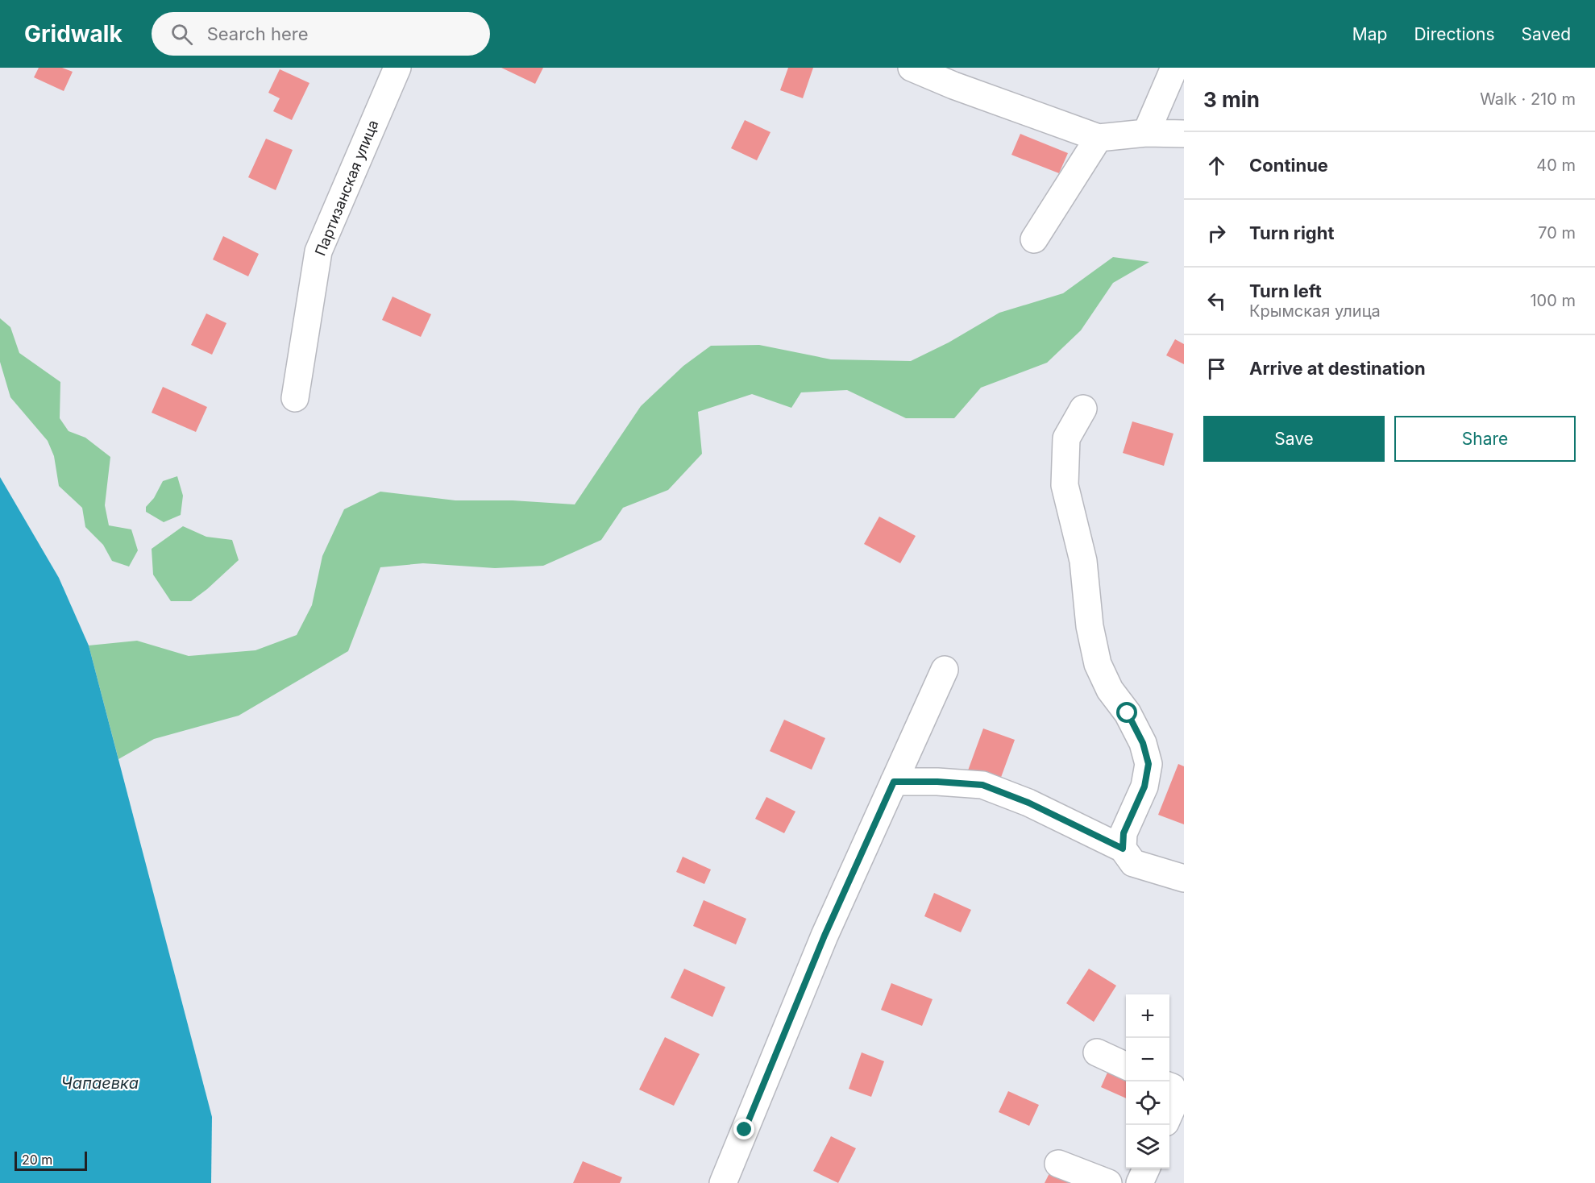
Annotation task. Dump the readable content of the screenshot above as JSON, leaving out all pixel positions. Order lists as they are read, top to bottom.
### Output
{
  "streets": {
    "street": ["Партизанская улица"]
  },
  "water": ["Чапаевка"],
  "scale_bar": "20 m",
  "page": {
    "header": "Gridwalk",
    "search": "Search here",
    "nav": ["Map", "Directions", "Saved"],
    "heading": ["3 min", "Walk · 210 m"],
    "list": [
      ["Continue", "40 m"],
      ["Turn right", "70 m"],
      ["Turn left", "Крымская улица", "100 m"],
      "Arrive at destination"
    ],
    "buttons": ["Save", "Share"],
    "map_buttons": ["+", "−"],
    "scale": "20 m"
  }
}
